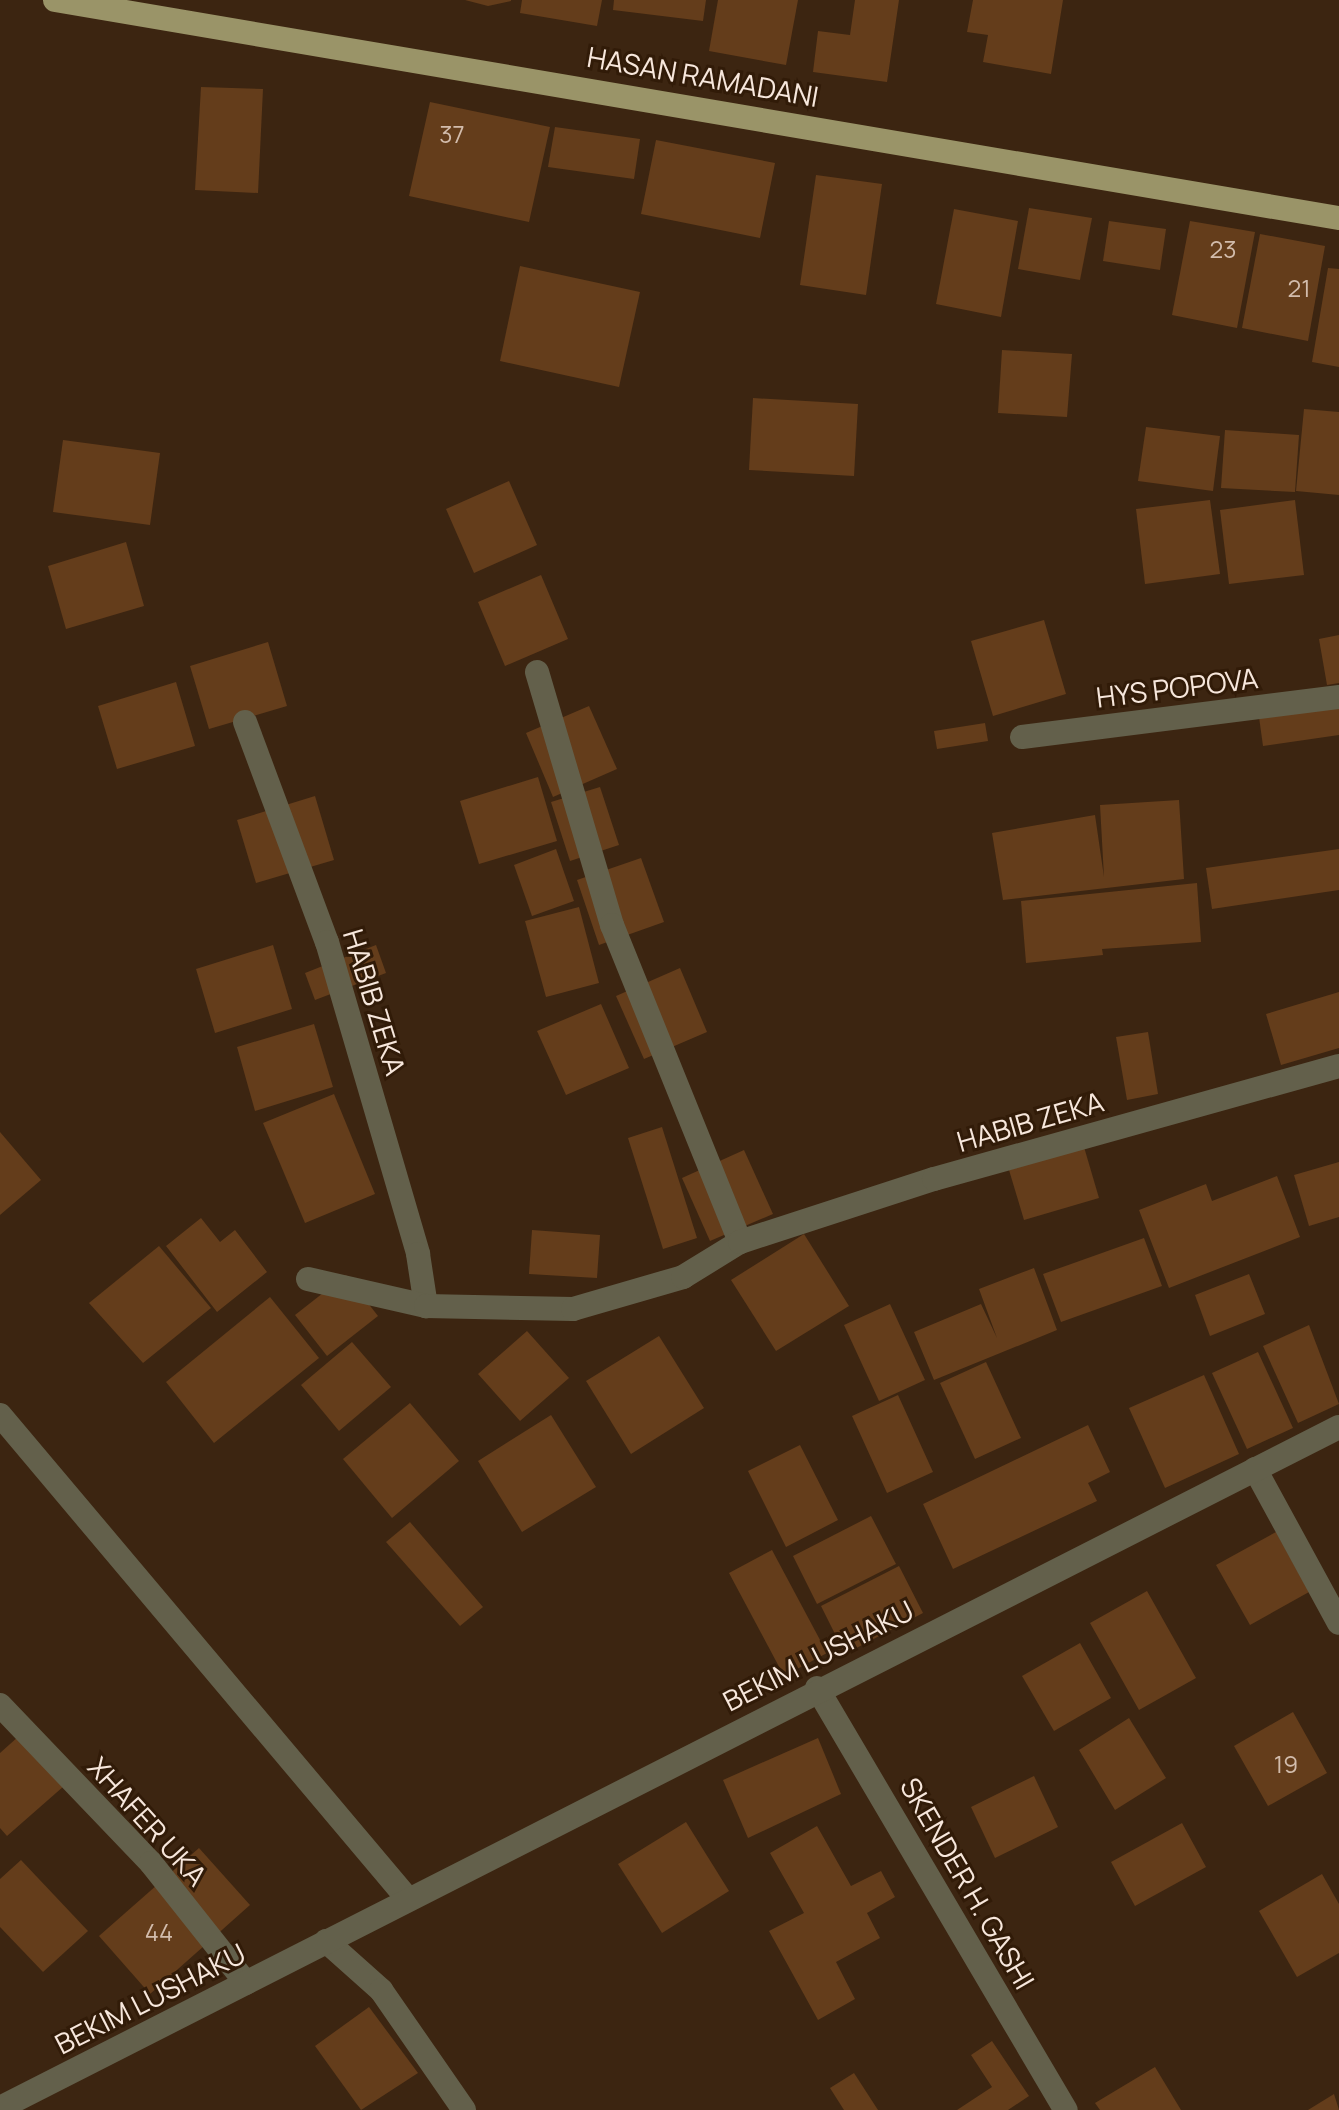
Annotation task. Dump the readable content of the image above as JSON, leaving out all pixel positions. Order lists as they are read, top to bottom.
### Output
{
  "streets": {
    "main road": ["HASAN RAMADANI"],
    "street": [
      "HYS POPOVA",
      "HABIB ZEKA",
      "BEKIM LUSHAKU",
      "XHAFER UKA",
      "SKENDER H. GASHI"
    ]
  },
  "crossings": [
    ["BEKIM LUSHAKU", "XHAFER UKA"],
    ["BEKIM LUSHAKU", "SKENDER H. GASHI"]
  ],
  "house_numbers": [
    "37",
    "23",
    "21",
    "19",
    "44"
  ]
}
